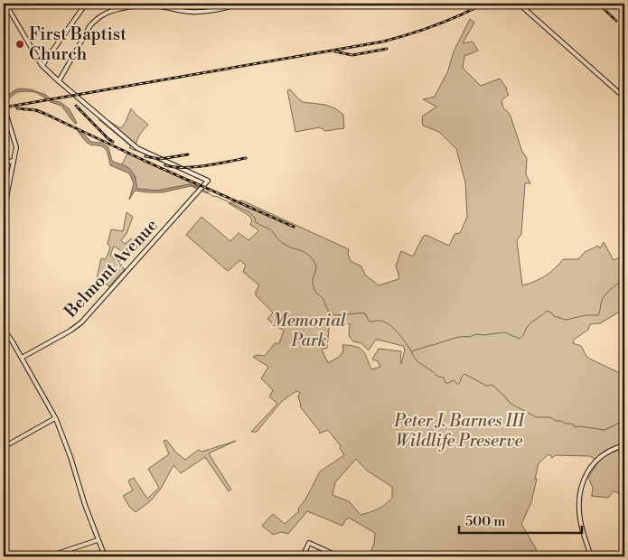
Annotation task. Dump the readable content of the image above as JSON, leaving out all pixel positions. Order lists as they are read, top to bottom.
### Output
{
  "streets": {
    "street": ["Belmont Avenue"]
  },
  "parks": ["Memorial Park", "Peter J. Barnes III Wildlife Preserve"],
  "places": ["First Baptist Church"],
  "scale_bar": "500 m"
}
